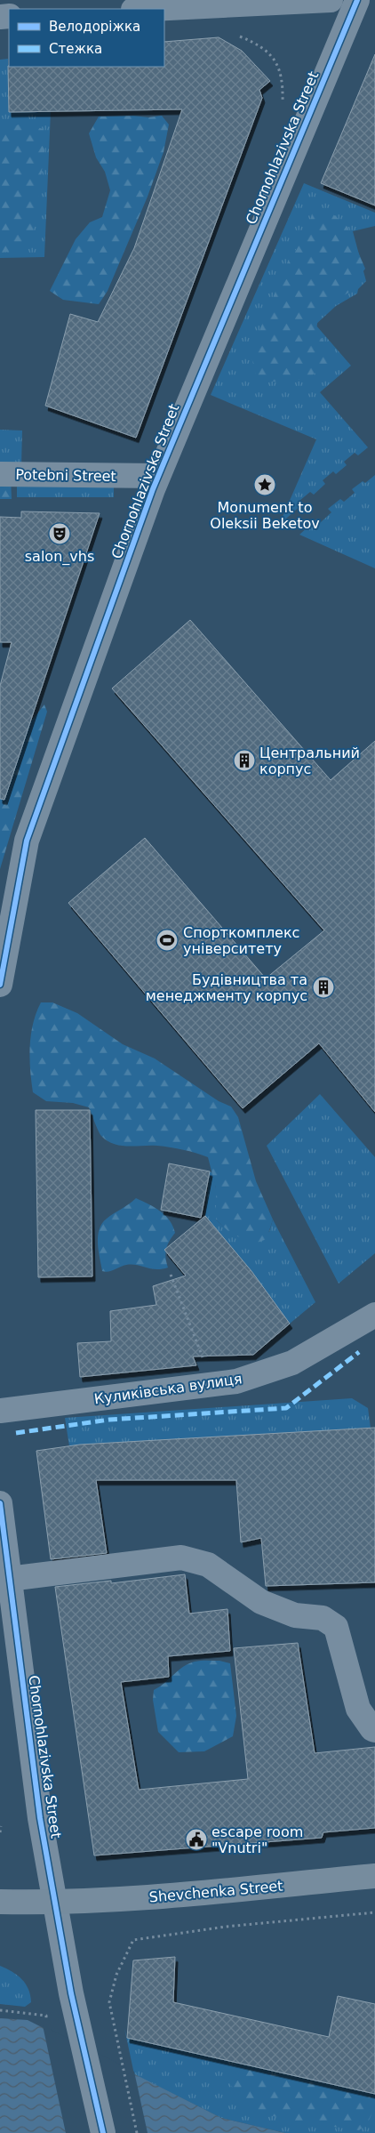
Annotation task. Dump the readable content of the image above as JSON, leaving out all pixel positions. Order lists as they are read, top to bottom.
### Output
{
  "streets": {
    "main road": ["Shevchenka Street"],
    "street": ["Chornohlazivska Street", "Potebni Street", "Куликівська вулиця"]
  },
  "crossings": [
    ["Chornohlazivska Street", "Potebni Street"],
    ["Chornohlazivska Street", "Shevchenka Street"]
  ],
  "places": {
    "place": ["Monument to Oleksii Beketov"],
    "theatre": ["salon_vhs"],
    "building": ["Центральний корпус", "Будівництва та менеджменту корпус"],
    "sports": ["Спорткомплекс університету"],
    "public building": ["escape room \"Vnutri\""]
  },
  "legend": ["Велодоріжка", "Стежка"]
}
